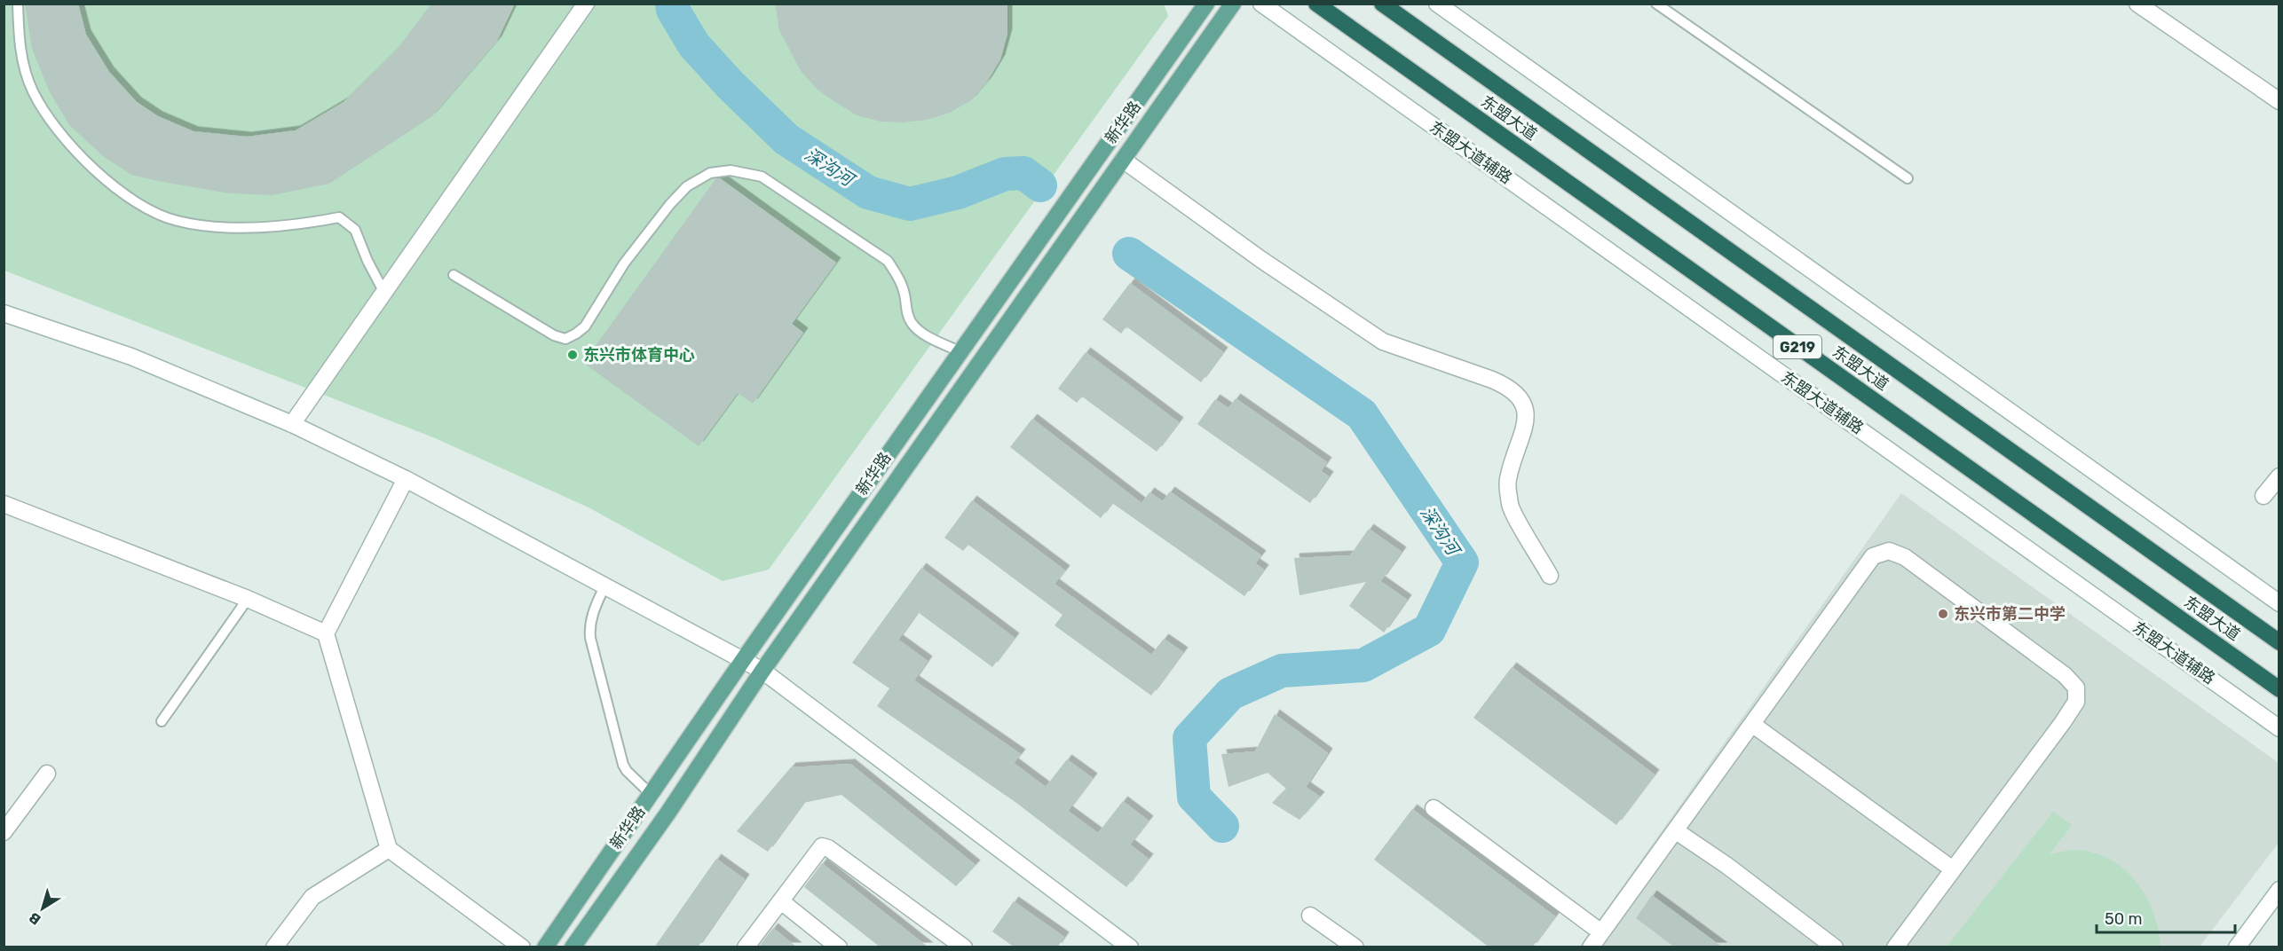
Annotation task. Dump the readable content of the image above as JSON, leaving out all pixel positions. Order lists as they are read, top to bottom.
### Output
{
  "streets": {
    "highway": ["东盟大道", "G219"],
    "main road": ["新华路"],
    "street": ["东盟大道辅路"]
  },
  "water": ["深沟河"],
  "places": ["东兴市体育中心", "东兴市第二中学"],
  "scale_bar": "50 m",
  "north": "bottom left"
}
